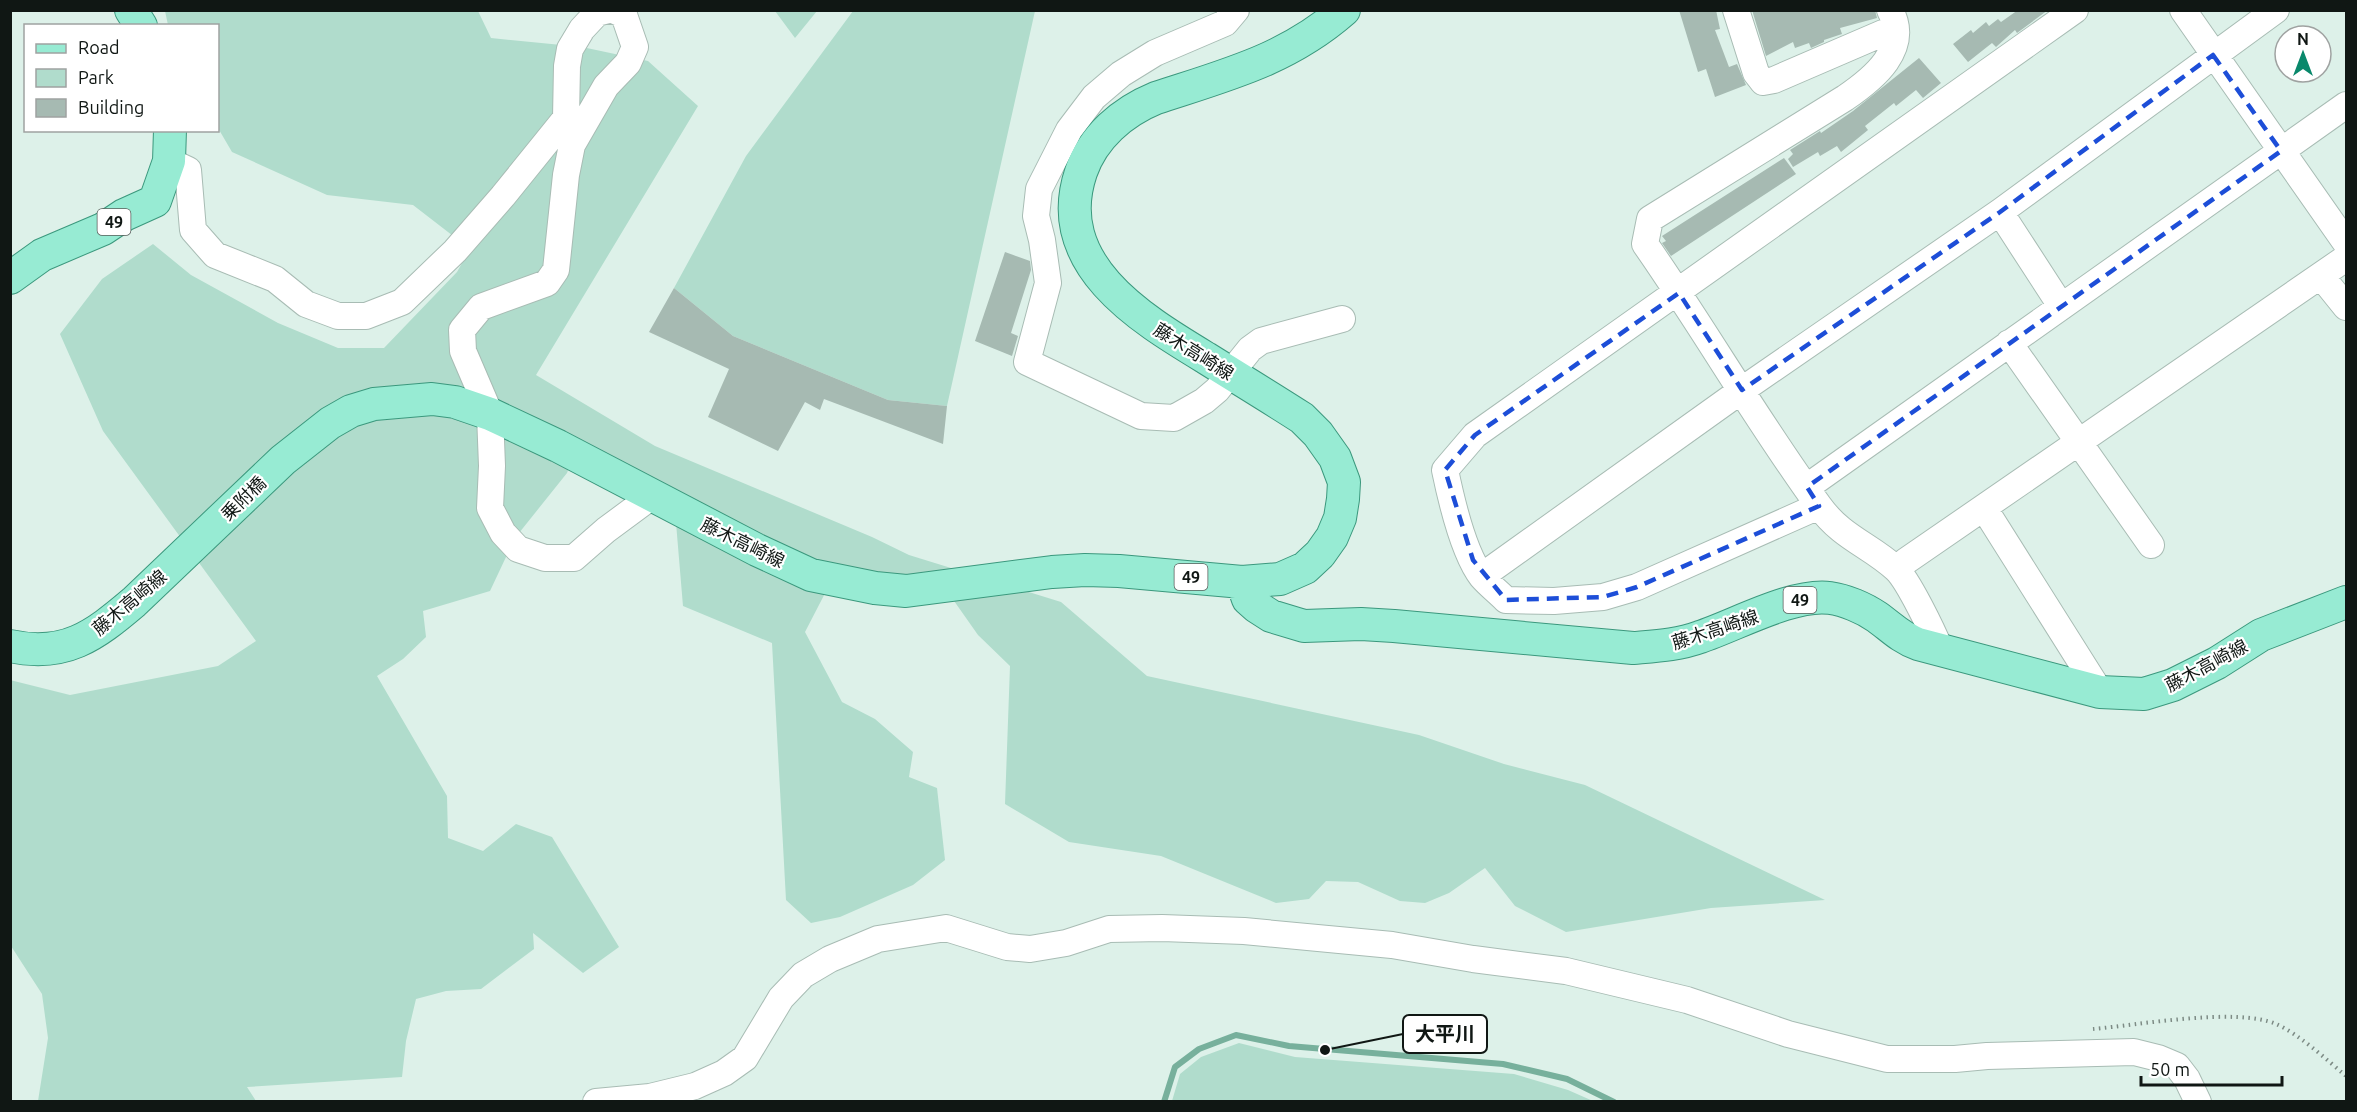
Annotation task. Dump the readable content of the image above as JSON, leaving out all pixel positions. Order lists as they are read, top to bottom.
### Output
{
  "streets": {
    "main road": ["49", "藤木高崎線", "乗附橋"]
  },
  "crossings": [
    ["藤木高崎線", "乗附橋"]
  ],
  "places": ["大平川"],
  "legend": ["Road", "Park", "Building"],
  "scale_bar": "50 m",
  "north": "top"
}
